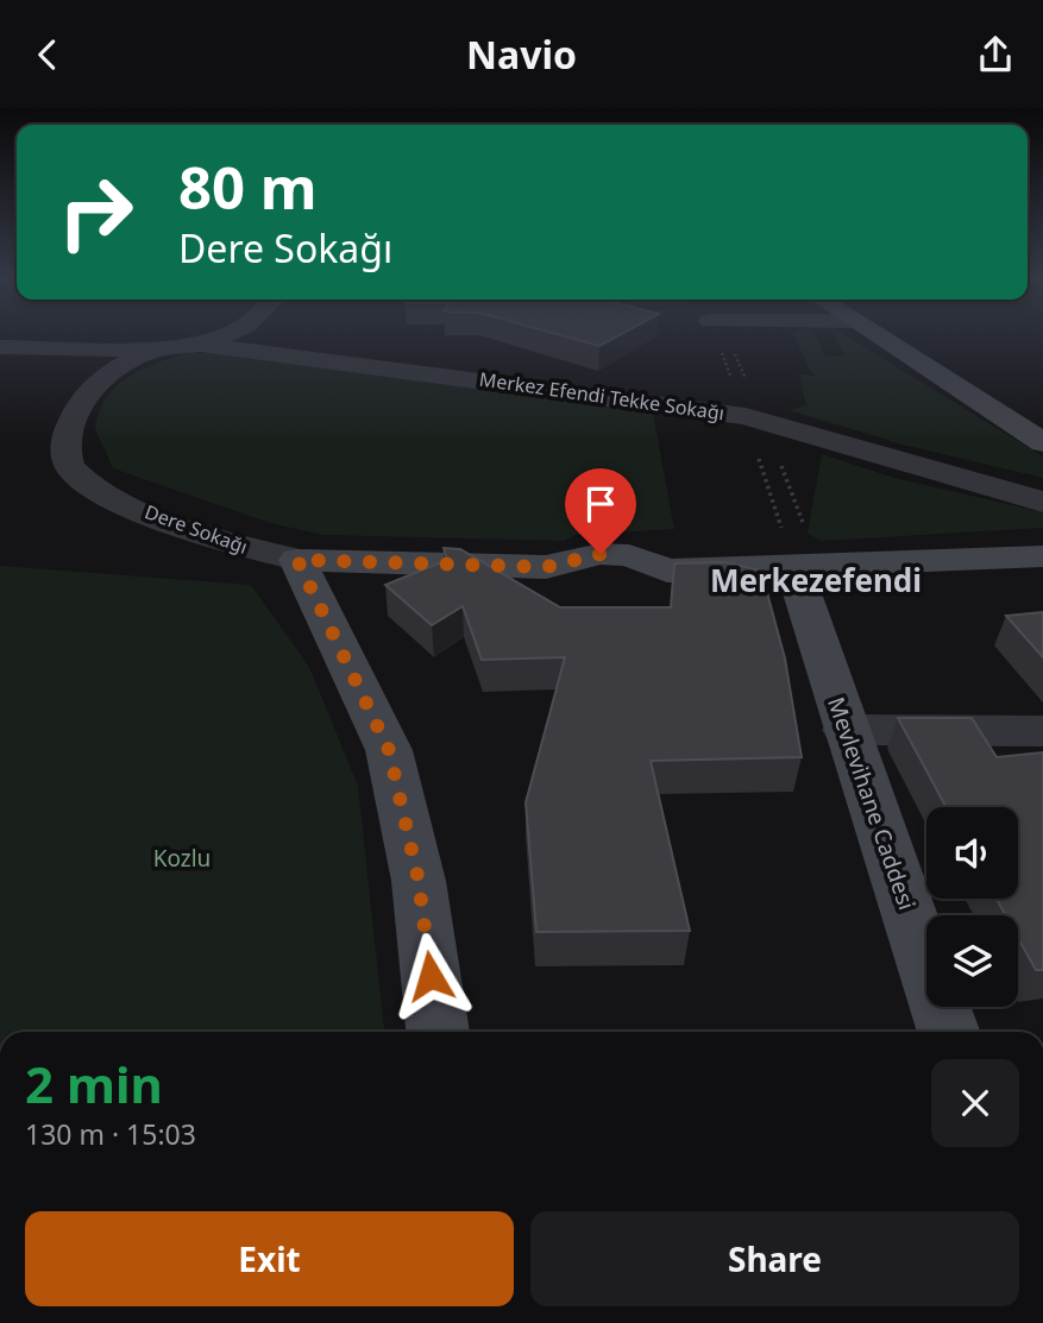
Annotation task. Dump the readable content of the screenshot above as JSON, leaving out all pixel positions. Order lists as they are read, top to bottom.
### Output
{
  "streets": {
    "street": ["Merkez Efendi Tekke Sokağı", "Dere Sokağı", "Mevlevihane Caddesi"]
  },
  "crossings": [
    ["Merkez Efendi Tekke Sokağı", "Dere Sokağı"],
    ["Dere Sokağı", "Mevlevihane Caddesi"]
  ],
  "districts": ["Merkezefendi"],
  "parks": ["Kozlu"],
  "page": {
    "header": "Navio",
    "turn": ["80 m", "Dere Sokağı"],
    "heading": ["2 min", "130 m · 15:03"],
    "buttons": ["Exit", "Share"]
  }
}
